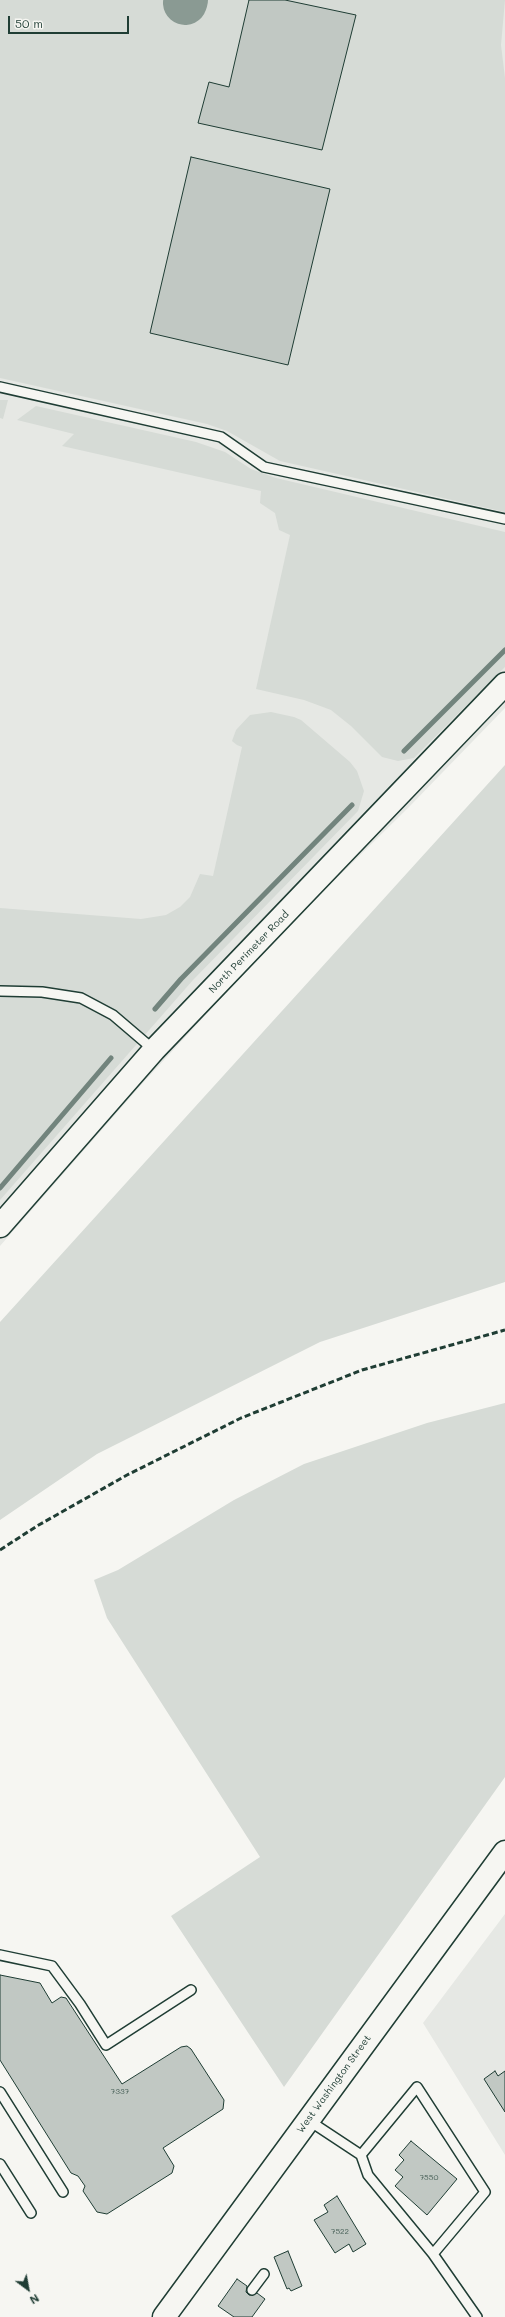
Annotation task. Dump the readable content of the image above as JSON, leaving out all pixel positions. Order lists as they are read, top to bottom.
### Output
{
  "streets": {
    "street": ["North Perimeter Road", "West Washington Street"]
  },
  "house_numbers": ["7337", "7550", "7522"],
  "scale_bar": "50 m",
  "north": "bottom right"
}
